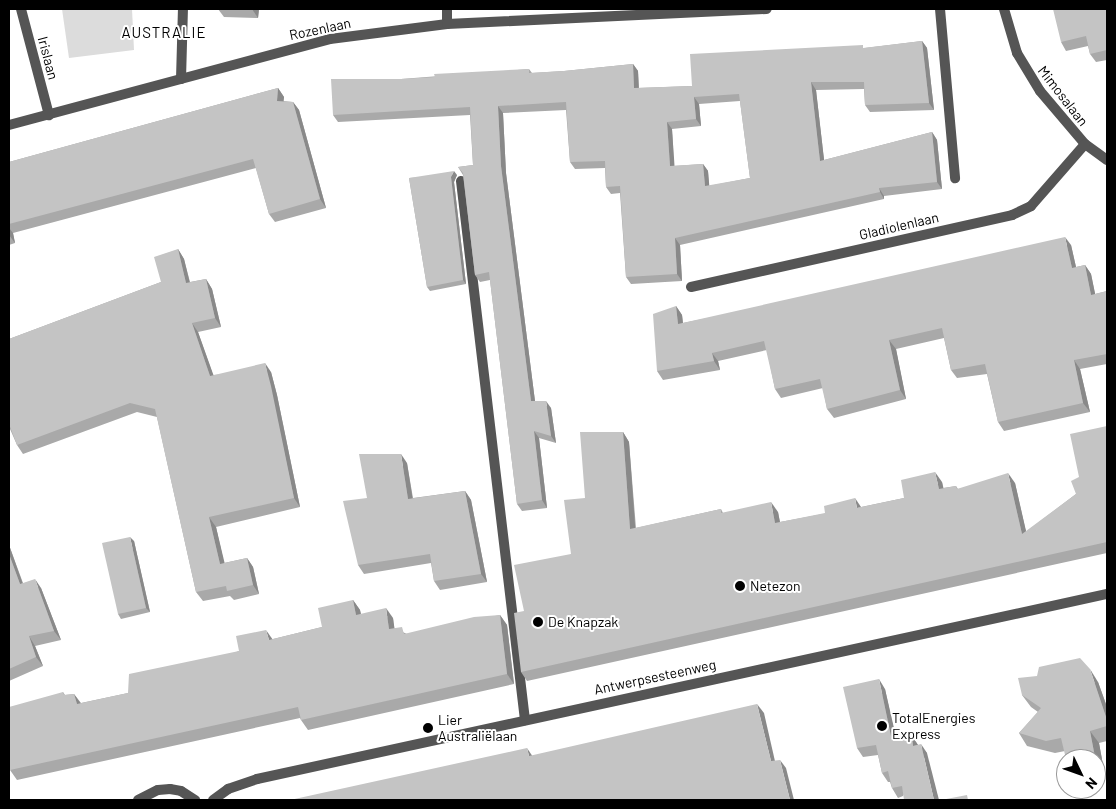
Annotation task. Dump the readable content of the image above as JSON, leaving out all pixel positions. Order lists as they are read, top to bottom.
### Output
{
  "streets": {
    "street": [
      "Rozenlaan",
      "Irislaan",
      "Mimosalaan",
      "Gladiolenlaan",
      "Antwerpsesteenweg"
    ]
  },
  "crossings": [
    ["Rozenlaan", "Irislaan"],
    ["Mimosalaan", "Gladiolenlaan"]
  ],
  "districts": ["AUSTRALIE"],
  "places": [
    "Netezon",
    "De Knapzak",
    "TotalEnergies Express",
    "Lier Australiëlaan"
  ],
  "north": "bottom right"
}
